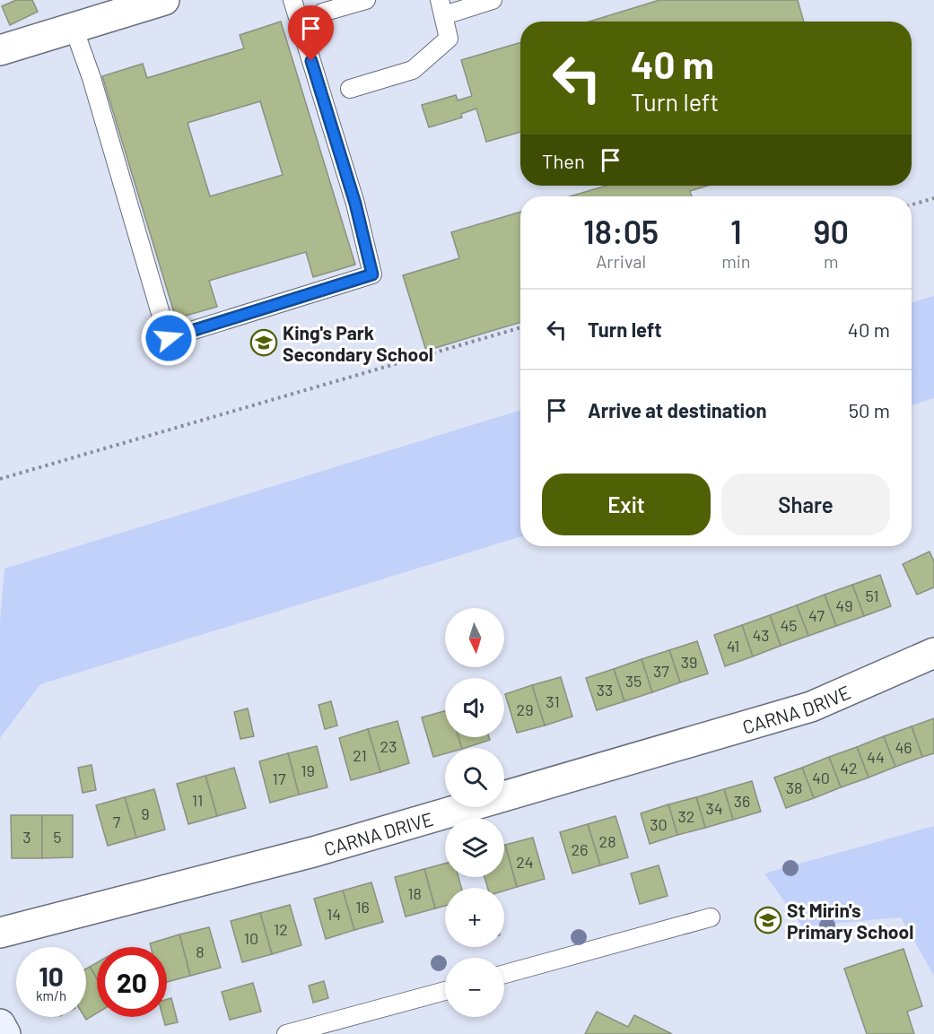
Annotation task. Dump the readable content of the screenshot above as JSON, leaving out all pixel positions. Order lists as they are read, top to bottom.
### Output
{
  "streets": {
    "street": ["CARNA DRIVE"]
  },
  "places": {
    "school or university": ["King's Park Secondary School", "St Mirin's Primary School"]
  },
  "house_numbers": [
    "51",
    "49",
    "47",
    "45",
    "43",
    "41",
    "39",
    "37",
    "35",
    "33",
    "31",
    "29",
    "23",
    "46",
    "21",
    "44",
    "42",
    "19",
    "40",
    "17",
    "38",
    "11",
    "36",
    "34",
    "9",
    "32",
    "7",
    "30",
    "3",
    "5",
    "28",
    "26",
    "24",
    "18",
    "16",
    "14",
    "12",
    "10",
    "8"
  ],
  "north": "bottom",
  "page": {
    "turn": ["40 m", "Turn left"],
    "then": "Then",
    "eta": [
      "18:05",
      "Arrival",
      "1",
      "min",
      "90",
      "m"
    ],
    "list": [
      {
        "name": "Turn left",
        "value": "40 m"
      },
      {
        "name": "Arrive at destination",
        "value": "50 m"
      }
    ],
    "buttons": ["Exit", "Share"],
    "map_buttons": ["+", "−"],
    "speed": "10 km/h",
    "limit": "20"
  }
}
